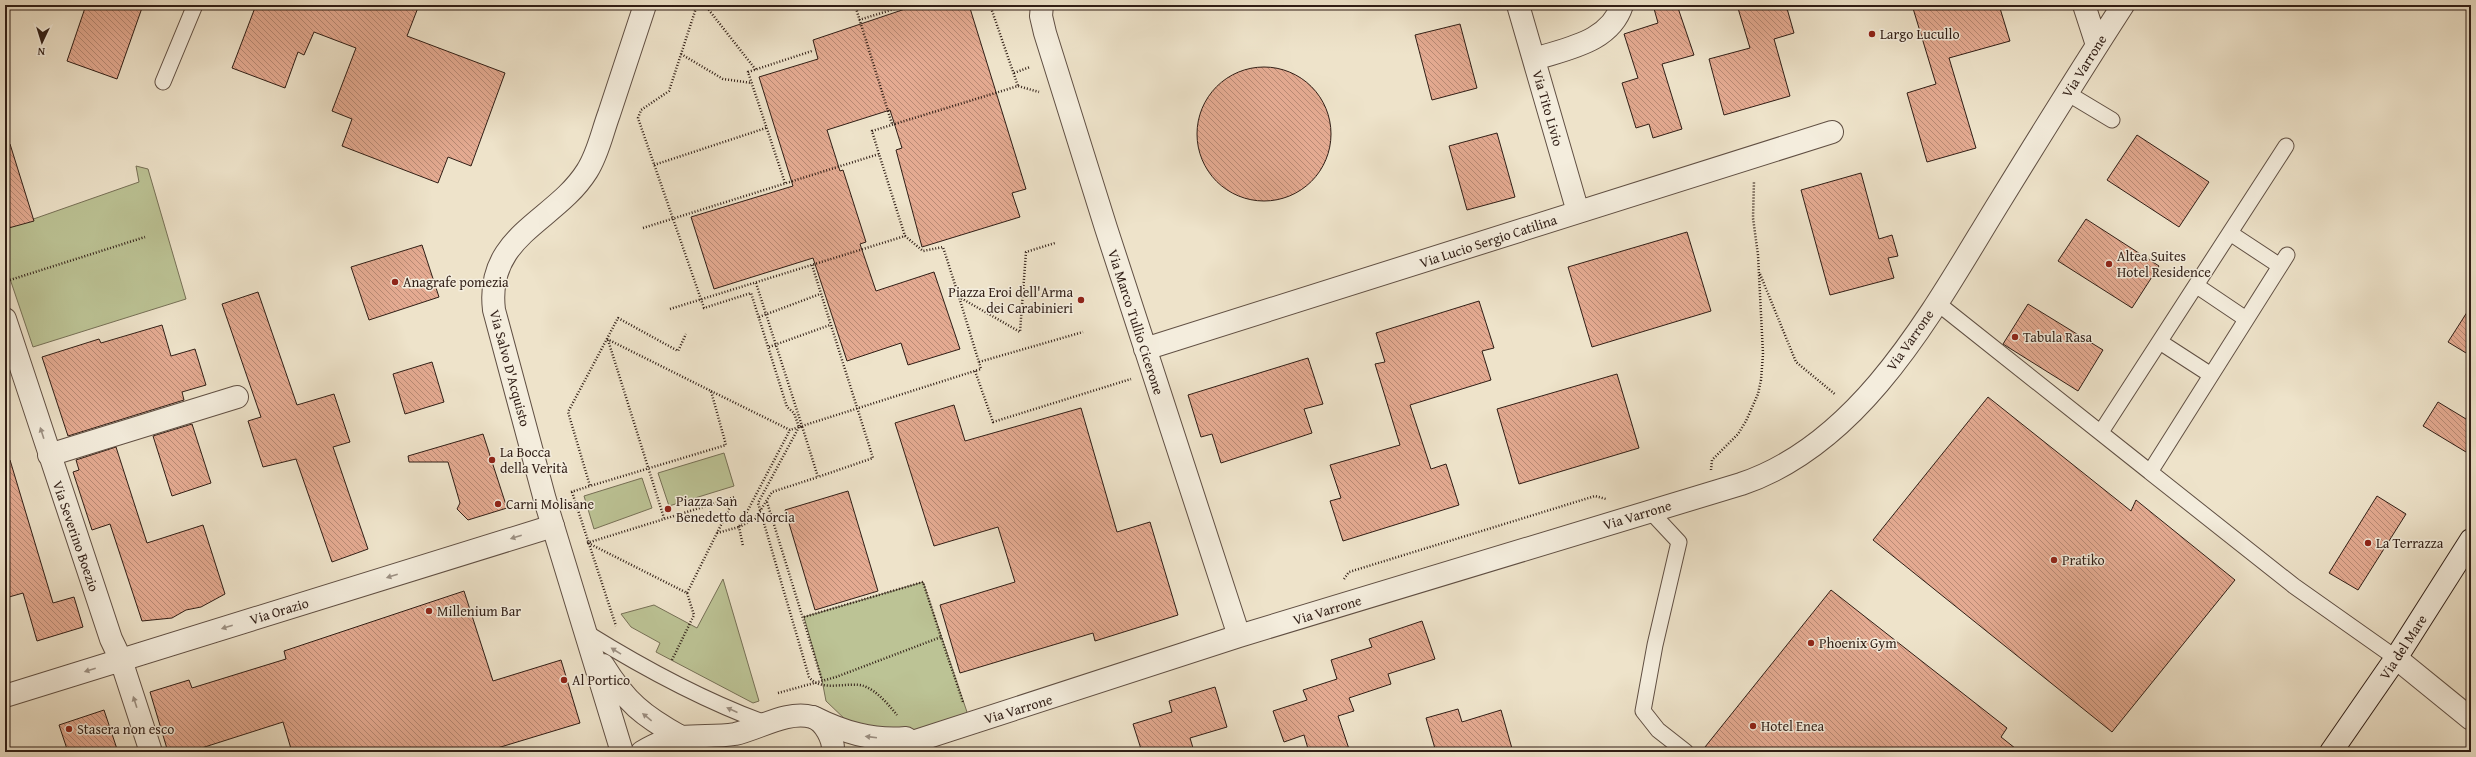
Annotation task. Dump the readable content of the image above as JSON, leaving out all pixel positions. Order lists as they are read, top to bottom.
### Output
{
  "streets": {
    "street": [
      "Via Varrone",
      "Via Tito Livio",
      "Via Lucio Sergio Catilina",
      "Via Marco Tullio Cicerone",
      "Via Salvo D'Acquisto",
      "Via Severino Boezio",
      "Via Orazio",
      "Via del Mare"
    ]
  },
  "crossings": [
    ["Via Varrone", "Via Marco Tullio Cicerone"],
    ["Via Tito Livio", "Via Lucio Sergio Catilina"],
    ["Via Lucio Sergio Catilina", "Via Marco Tullio Cicerone"],
    ["Via Salvo D'Acquisto", "Via Orazio"],
    ["Via Severino Boezio", "Via Orazio"]
  ],
  "one_way": ["Via Severino Boezio", "Via Orazio"],
  "places": [
    "Largo Lucullo",
    "Altea Suites Hotel Residence",
    "Anagrafe pomezia",
    "Piazza Eroi dell'Arma dei Carabinieri",
    "Tabula Rasa",
    "La Bocca della Verità",
    "Carni Molisane",
    "Piazza San Benedetto da Norcia",
    "La Terrazza",
    "Pratiko",
    "Millenium Bar",
    "Phoenix Gym",
    "Al Portico",
    "Hotel Enea",
    "Stasera non esco"
  ],
  "north": "bottom"
}
